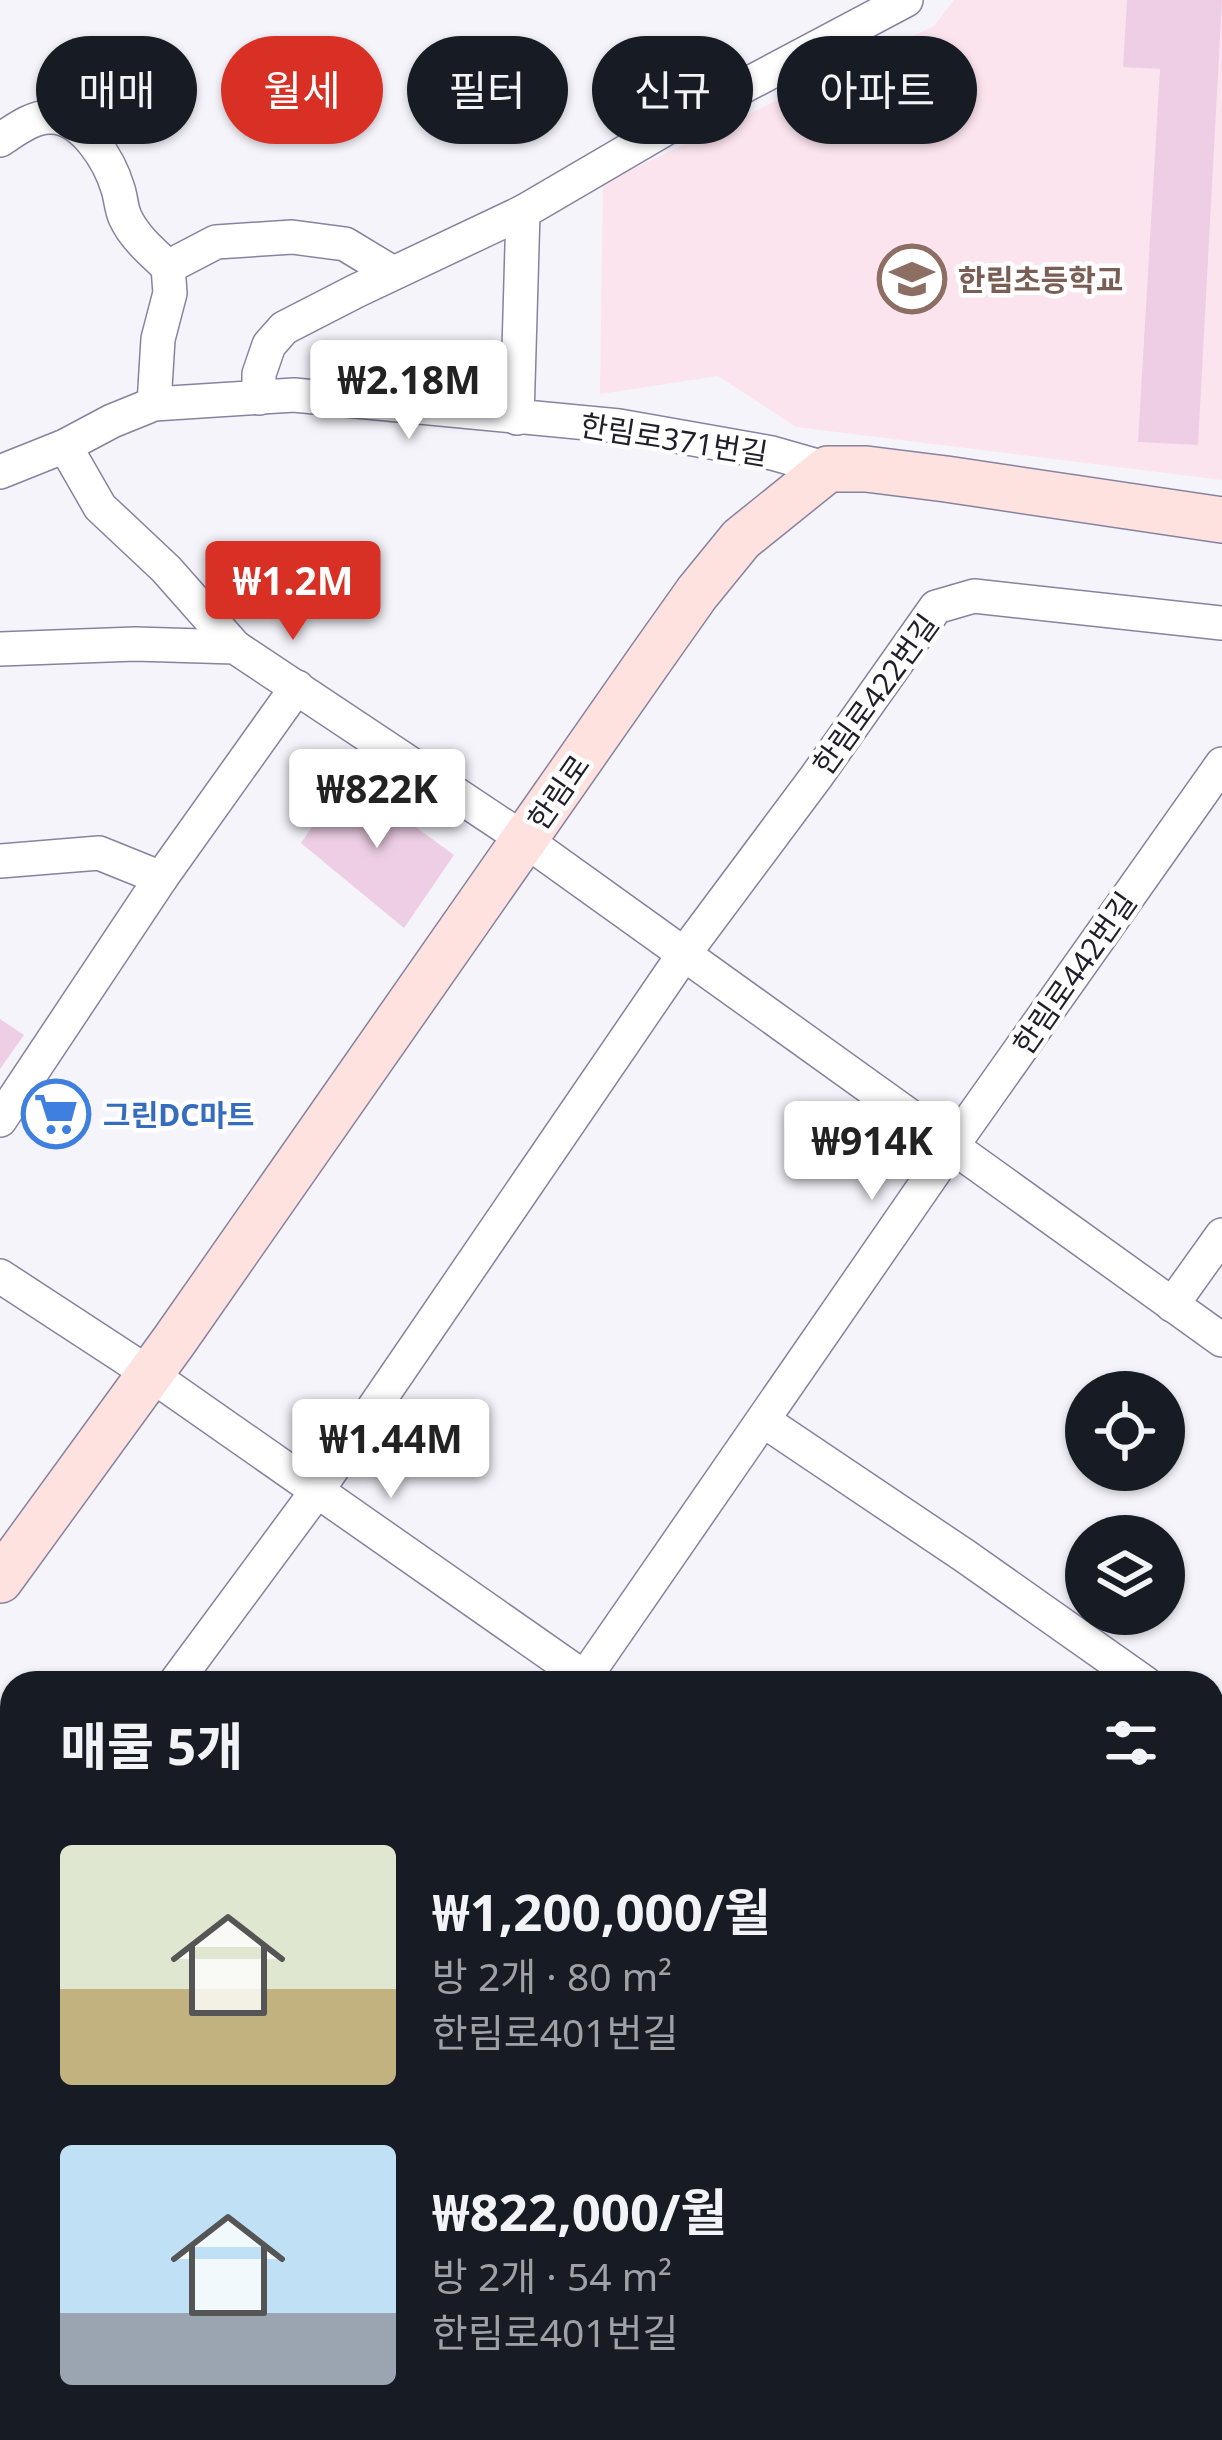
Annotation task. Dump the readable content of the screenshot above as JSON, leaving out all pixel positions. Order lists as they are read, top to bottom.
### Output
{
  "streets": {
    "street": [
      "한림로371번길",
      "한림로422번길",
      "한림로",
      "한림로442번길"
    ]
  },
  "crossings": [
    ["한림로371번길", "한림로"]
  ],
  "places": {
    "school or university": ["한림초등학교"],
    "supermarket": ["그린DC마트"]
  },
  "page": {
    "chip": [
      "매매",
      "월세",
      "필터",
      "신규",
      "아파트"
    ],
    "price": [
      "₩2.18M",
      "₩1.2M",
      "₩822K",
      "₩914K",
      "₩1.44M"
    ],
    "heading": "매물 5개",
    "list": [
      {
        "name": "₩1,200,000/월",
        "note": "방 2개 · 80 m² · 한림로401번길"
      },
      {
        "name": "₩822,000/월",
        "note": "방 2개 · 54 m² · 한림로401번길"
      }
    ]
  }
}
